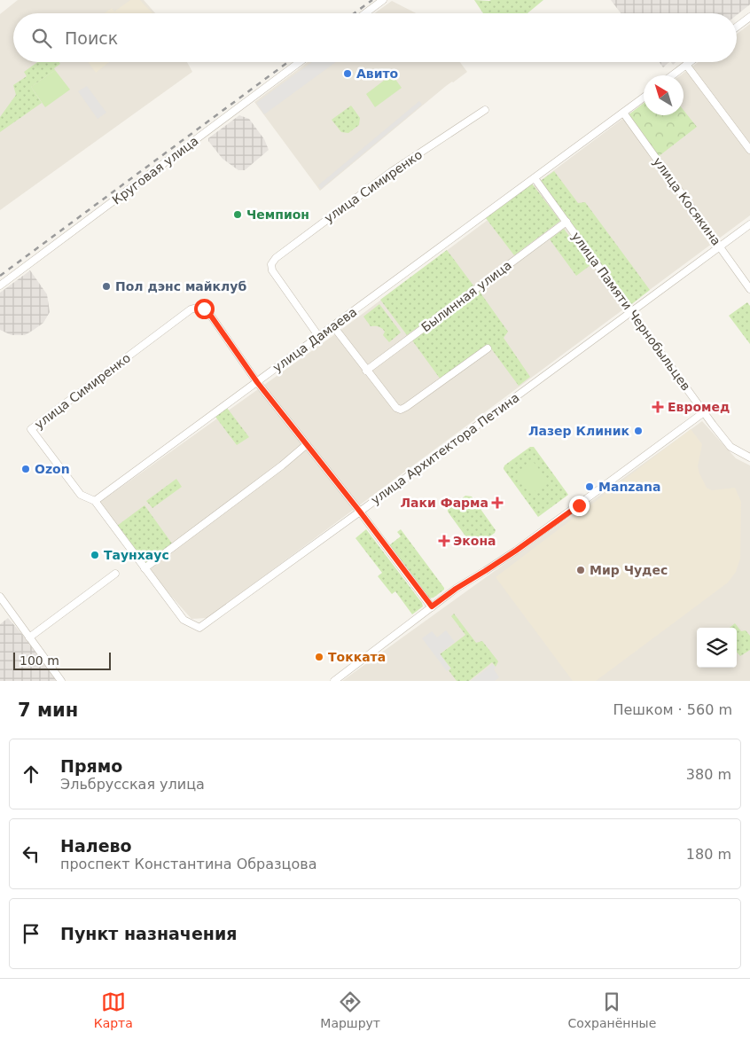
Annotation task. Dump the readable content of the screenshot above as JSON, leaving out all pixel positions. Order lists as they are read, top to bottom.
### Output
{
  "streets": {
    "street": [
      "Круговая улица",
      "улица Симиренко",
      "улица Косякина",
      "Былинная улица",
      "улица Памяти Чернобыльцев",
      "улица Дамаева",
      "улица Архитектора Петина"
    ]
  },
  "crossings": [
    ["улица Симиренко", "улица Дамаева"],
    ["улица Косякина", "улица Дамаева"],
    ["улица Косякина", "улица Архитектора Петина"],
    ["Былинная улица", "улица Памяти Чернобыльцев"],
    ["улица Памяти Чернобыльцев", "улица Дамаева"],
    ["улица Памяти Чернобыльцев", "улица Архитектора Петина"]
  ],
  "places": {
    "other": [
      "Авито",
      "Чемпион",
      "Пол дэнс майклуб",
      "Лазер Клиник",
      "Ozon",
      "Manzana",
      "Таунхаус",
      "Мир Чудес",
      "Токката"
    ],
    "health": ["Евромед", "Лаки Фарма", "Экона"]
  },
  "scale_bar": "100 m",
  "north": "top left",
  "page": {
    "search": "Поиск",
    "scale": "100 m",
    "heading": ["7 мин", "Пешком · 560 m"],
    "list": [
      ["Прямо", "Эльбрусская улица", "380 m"],
      ["Налево", "проспект Константина Образцова", "180 m"],
      "Пункт назначения"
    ],
    "nav": ["Карта", "Маршрут", "Сохранённые"]
  }
}
